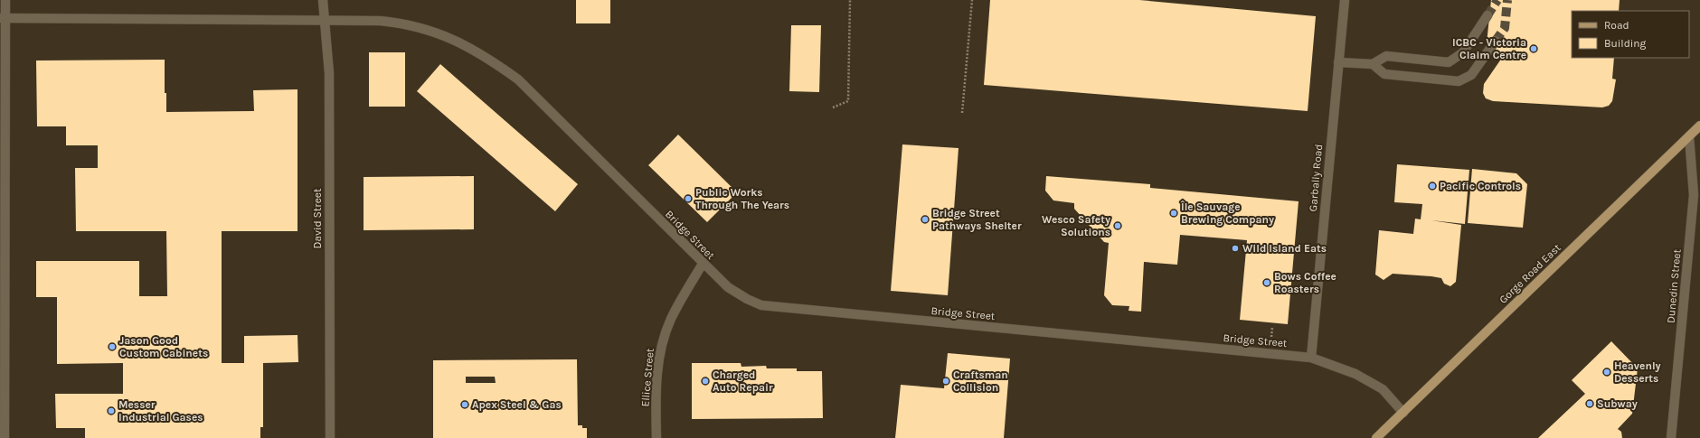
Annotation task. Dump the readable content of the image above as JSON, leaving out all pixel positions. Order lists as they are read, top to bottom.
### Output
{
  "streets": {
    "main road": ["Gorge Road East"],
    "street": [
      "Garbally Road",
      "David Street",
      "Bridge Street",
      "Dunedin Street",
      "Ellice Street"
    ]
  },
  "crossings": [
    ["Garbally Road", "Bridge Street"],
    ["David Street", "Bridge Street"],
    ["Bridge Street", "Gorge Road East"],
    ["Bridge Street", "Ellice Street"],
    ["Gorge Road East", "Dunedin Street"]
  ],
  "places": [
    "ICBC - Victoria Claim Centre",
    "Pacific Controls",
    "Public Works Through The Years",
    "Île Sauvage Brewing Company",
    "Bridge Street Pathways Shelter",
    "Wesco Safety Solutions",
    "Wild Island Eats",
    "Bows Coffee Roasters",
    "Jason Good Custom Cabinets",
    "Heavenly Desserts",
    "Charged Auto Repair",
    "Craftsman Collision",
    "Subway",
    "Apex Steel & Gas",
    "Messer Industrial Gases"
  ],
  "legend": ["Road", "Building"]
}
